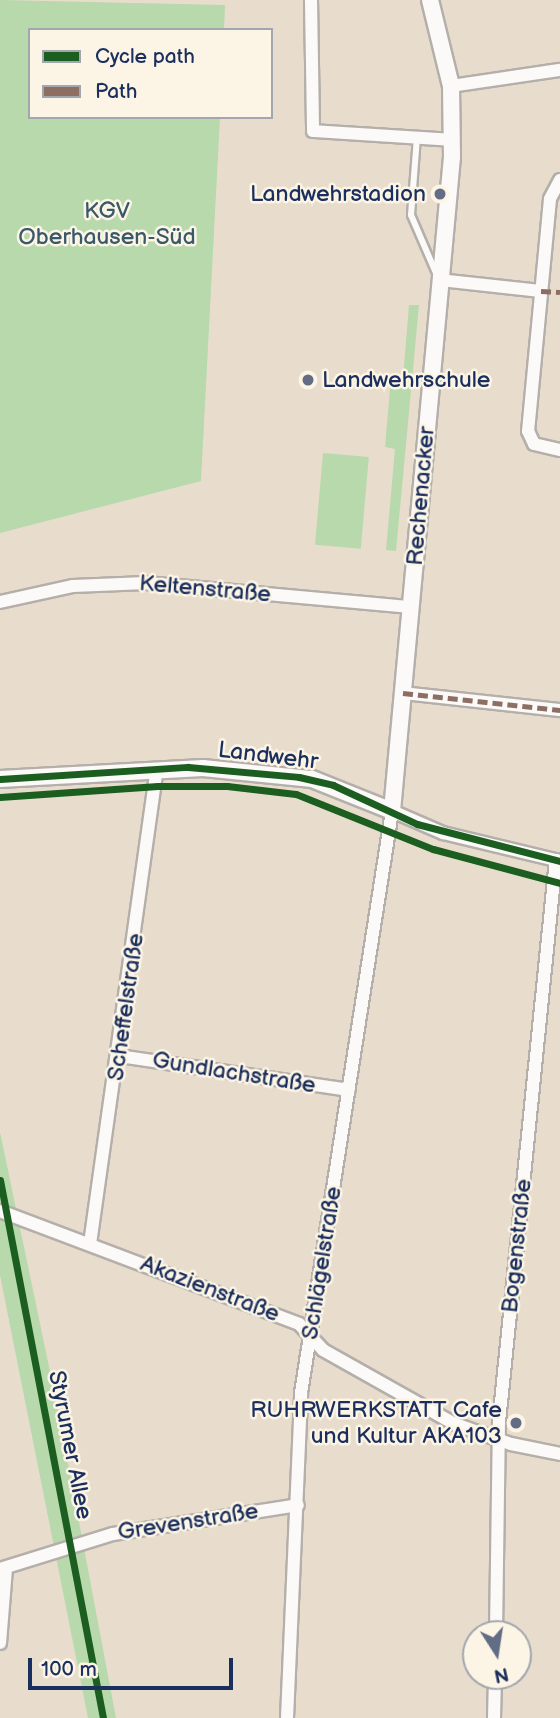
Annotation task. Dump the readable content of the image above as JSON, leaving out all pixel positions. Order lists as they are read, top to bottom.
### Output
{
  "streets": {
    "street": [
      "Rechenacker",
      "Keltenstraße",
      "Landwehr",
      "Scheffelstraße",
      "Gundlachstraße",
      "Bogenstraße",
      "Schlägelstraße",
      "Akazienstraße",
      "Grevenstraße"
    ],
    "cycle path": ["Styrumer Allee"]
  },
  "crossings": [
    ["Rechenacker", "Keltenstraße"],
    ["Rechenacker", "Landwehr"],
    ["Rechenacker", "Schlägelstraße"],
    ["Landwehr", "Scheffelstraße"],
    ["Landwehr", "Bogenstraße"],
    ["Landwehr", "Schlägelstraße"],
    ["Scheffelstraße", "Gundlachstraße"],
    ["Scheffelstraße", "Akazienstraße"],
    ["Gundlachstraße", "Schlägelstraße"],
    ["Bogenstraße", "Akazienstraße"],
    ["Schlägelstraße", "Akazienstraße"],
    ["Schlägelstraße", "Grevenstraße"]
  ],
  "parks": ["KGV Oberhausen-Süd"],
  "places": ["Landwehrstadion", "Landwehrschule", "RUHRWERKSTATT Cafe und Kultur AKA103"],
  "legend": ["Cycle path", "Path"],
  "scale_bar": "100 m",
  "north": "bottom"
}
